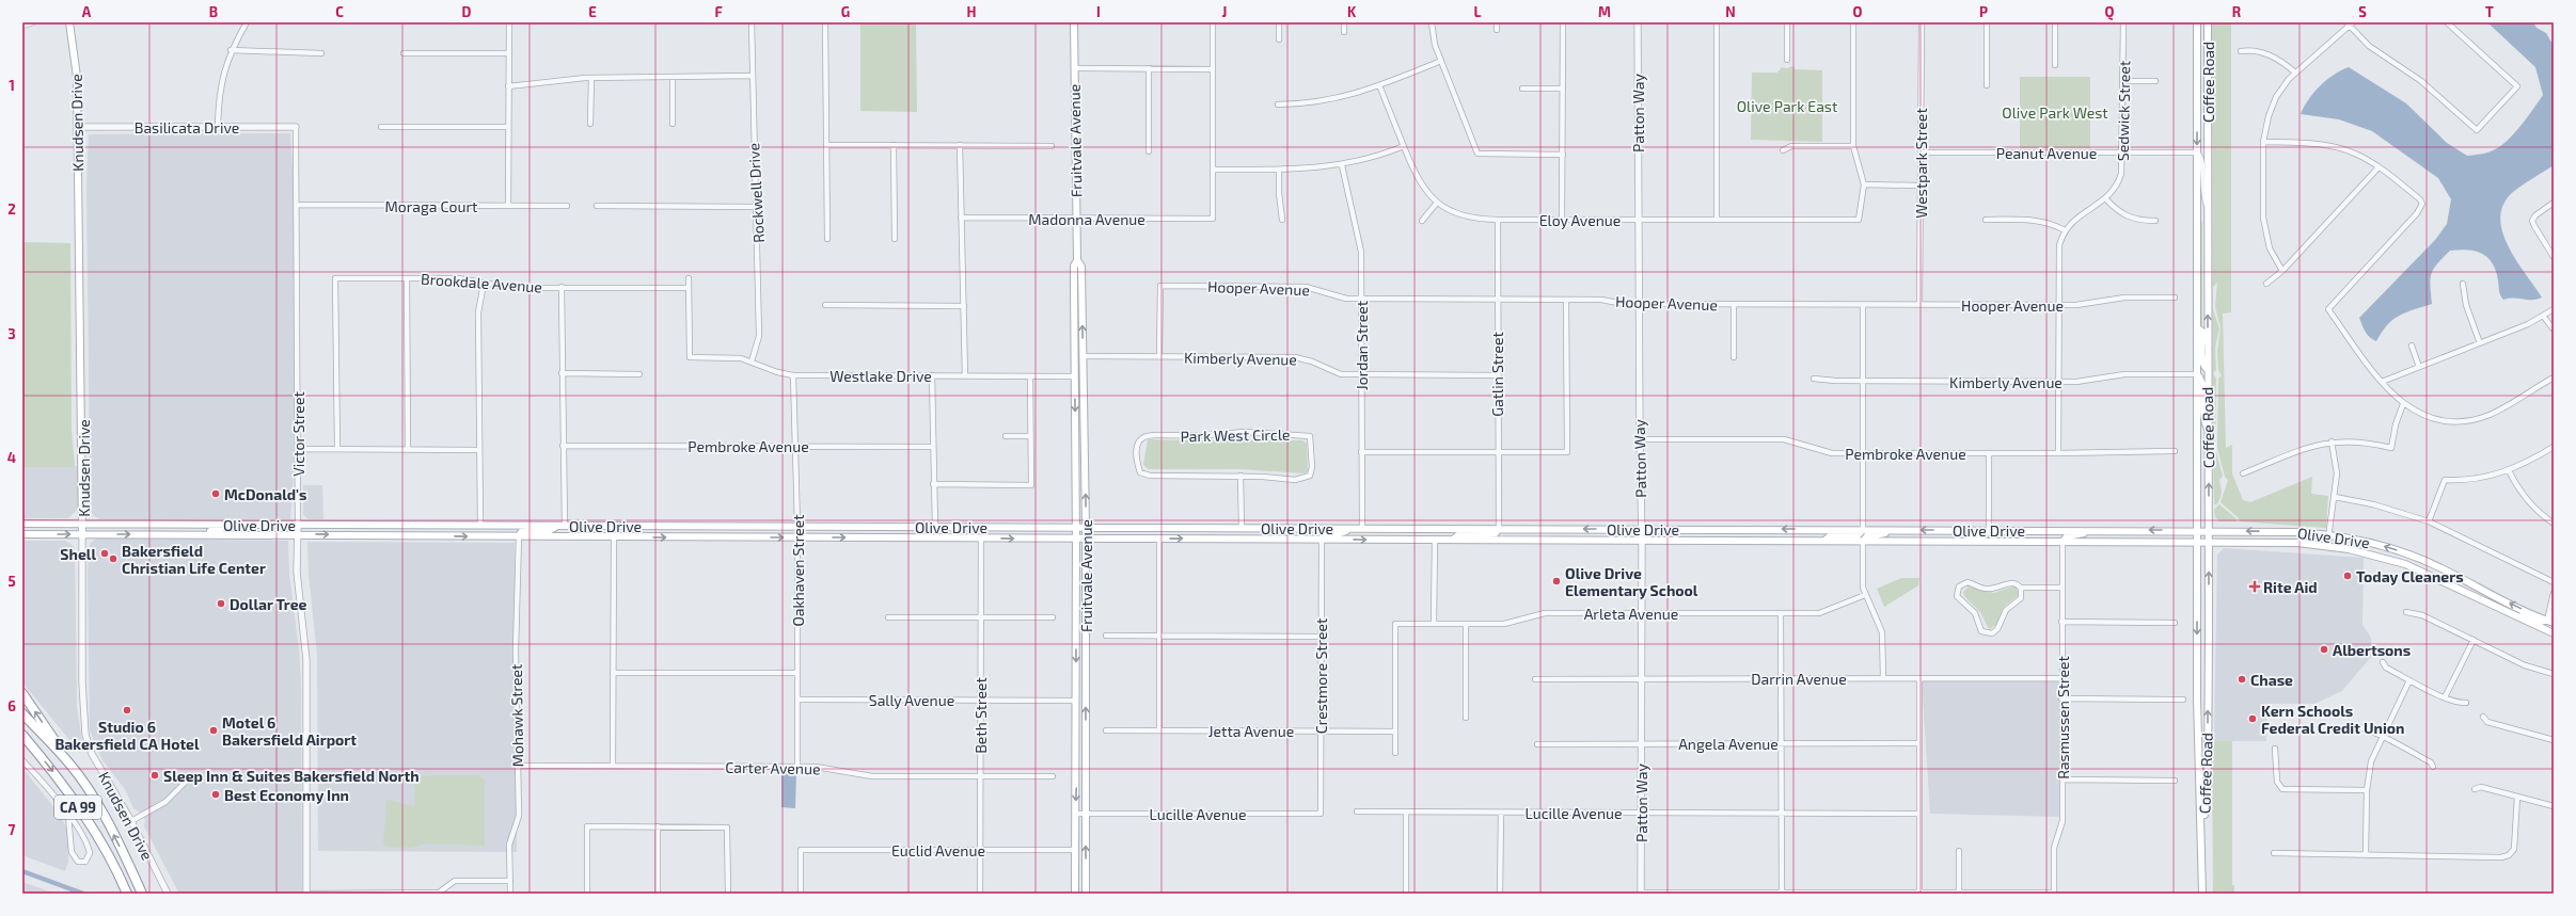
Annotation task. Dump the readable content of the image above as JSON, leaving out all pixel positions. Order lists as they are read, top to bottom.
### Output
{
  "streets": {
    "highway": ["CA 99"],
    "main road": [
      "Coffee Road",
      "Knudsen Drive",
      "Fruitvale Avenue",
      "Olive Drive"
    ],
    "street": [
      "Sedwick Street",
      "Patton Way",
      "Basilicata Drive",
      "Peanut Avenue",
      "Westpark Street",
      "Rockwell Drive",
      "Moraga Court",
      "Madonna Avenue",
      "Eloy Avenue",
      "Brookdale Avenue",
      "Hooper Avenue",
      "Jordan Street",
      "Kimberly Avenue",
      "Gatlin Street",
      "Westlake Drive",
      "Victor Street",
      "Park West Circle",
      "Pembroke Avenue",
      "Oakhaven Street",
      "Arleta Avenue",
      "Crestmore Street",
      "Darrin Avenue",
      "Sally Avenue",
      "Mohawk Street",
      "Beth Street",
      "Rasmussen Street",
      "Jetta Avenue",
      "Angela Avenue",
      "Carter Avenue",
      "Lucille Avenue",
      "Euclid Avenue"
    ]
  },
  "crossings": [
    ["Coffee Road", "Peanut Avenue"],
    ["Coffee Road", "Kimberly Avenue"],
    ["Coffee Road", "Olive Drive"],
    ["Sedwick Street", "Peanut Avenue"],
    ["Sedwick Street", "Hooper Avenue"],
    ["Sedwick Street", "Kimberly Avenue"],
    ["Sedwick Street", "Pembroke Avenue"],
    ["Patton Way", "Eloy Avenue"],
    ["Patton Way", "Hooper Avenue"],
    ["Patton Way", "Pembroke Avenue"],
    ["Patton Way", "Olive Drive"],
    ["Patton Way", "Arleta Avenue"],
    ["Patton Way", "Darrin Avenue"],
    ["Patton Way", "Angela Avenue"],
    ["Patton Way", "Lucille Avenue"],
    ["Knudsen Drive", "Basilicata Drive"],
    ["Knudsen Drive", "Olive Drive"],
    ["Basilicata Drive", "Victor Street"],
    ["Fruitvale Avenue", "Madonna Avenue"],
    ["Fruitvale Avenue", "Kimberly Avenue"],
    ["Fruitvale Avenue", "Westlake Drive"],
    ["Fruitvale Avenue", "Olive Drive"],
    ["Fruitvale Avenue", "Sally Avenue"],
    ["Fruitvale Avenue", "Lucille Avenue"],
    ["Fruitvale Avenue", "Euclid Avenue"],
    ["Peanut Avenue", "Westpark Street"],
    ["Westpark Street", "Hooper Avenue"],
    ["Rockwell Drive", "Westlake Drive"],
    ["Moraga Court", "Victor Street"],
    ["Eloy Avenue", "Gatlin Street"],
    ["Brookdale Avenue", "Westlake Drive"],
    ["Hooper Avenue", "Jordan Street"],
    ["Hooper Avenue", "Kimberly Avenue"],
    ["Hooper Avenue", "Gatlin Street"],
    ["Jordan Street", "Kimberly Avenue"],
    ["Jordan Street", "Olive Drive"],
    ["Kimberly Avenue", "Gatlin Street"],
    ["Gatlin Street", "Olive Drive"],
    ["Westlake Drive", "Oakhaven Street"],
    ["Victor Street", "Olive Drive"],
    ["Pembroke Avenue", "Oakhaven Street"],
    ["Olive Drive", "Oakhaven Street"],
    ["Olive Drive", "Crestmore Street"],
    ["Olive Drive", "Mohawk Street"],
    ["Olive Drive", "Beth Street"],
    ["Olive Drive", "Rasmussen Street"],
    ["Oakhaven Street", "Sally Avenue"],
    ["Oakhaven Street", "Carter Avenue"],
    ["Arleta Avenue", "Jetta Avenue"],
    ["Crestmore Street", "Jetta Avenue"],
    ["Crestmore Street", "Lucille Avenue"],
    ["Darrin Avenue", "Rasmussen Street"],
    ["Sally Avenue", "Beth Street"],
    ["Mohawk Street", "Carter Avenue"],
    ["Beth Street", "Carter Avenue"],
    ["Beth Street", "Euclid Avenue"]
  ],
  "parks": ["Olive Park East", "Olive Park West"],
  "places": {
    "other": [
      "McDonald's",
      "Shell",
      "Bakersfield Christian Life Center",
      "Today Cleaners",
      "Olive Drive Elementary School",
      "Dollar Tree",
      "Albertsons",
      "Chase",
      "Studio 6 Bakersfield CA Hotel",
      "Kern Schools Federal Credit Union",
      "Motel 6 Bakersfield Airport",
      "Sleep Inn & Suites Bakersfield North",
      "Best Economy Inn"
    ],
    "health": ["Rite Aid"]
  },
  "grid": {
    "columns": [
      "A",
      "B",
      "C",
      "D",
      "E",
      "F",
      "G",
      "H",
      "I",
      "J",
      "K",
      "L",
      "M",
      "N",
      "O",
      "P",
      "Q",
      "R",
      "S",
      "T"
    ],
    "rows": [
      "1",
      "2",
      "3",
      "4",
      "5",
      "6",
      "7"
    ]
  }
}
